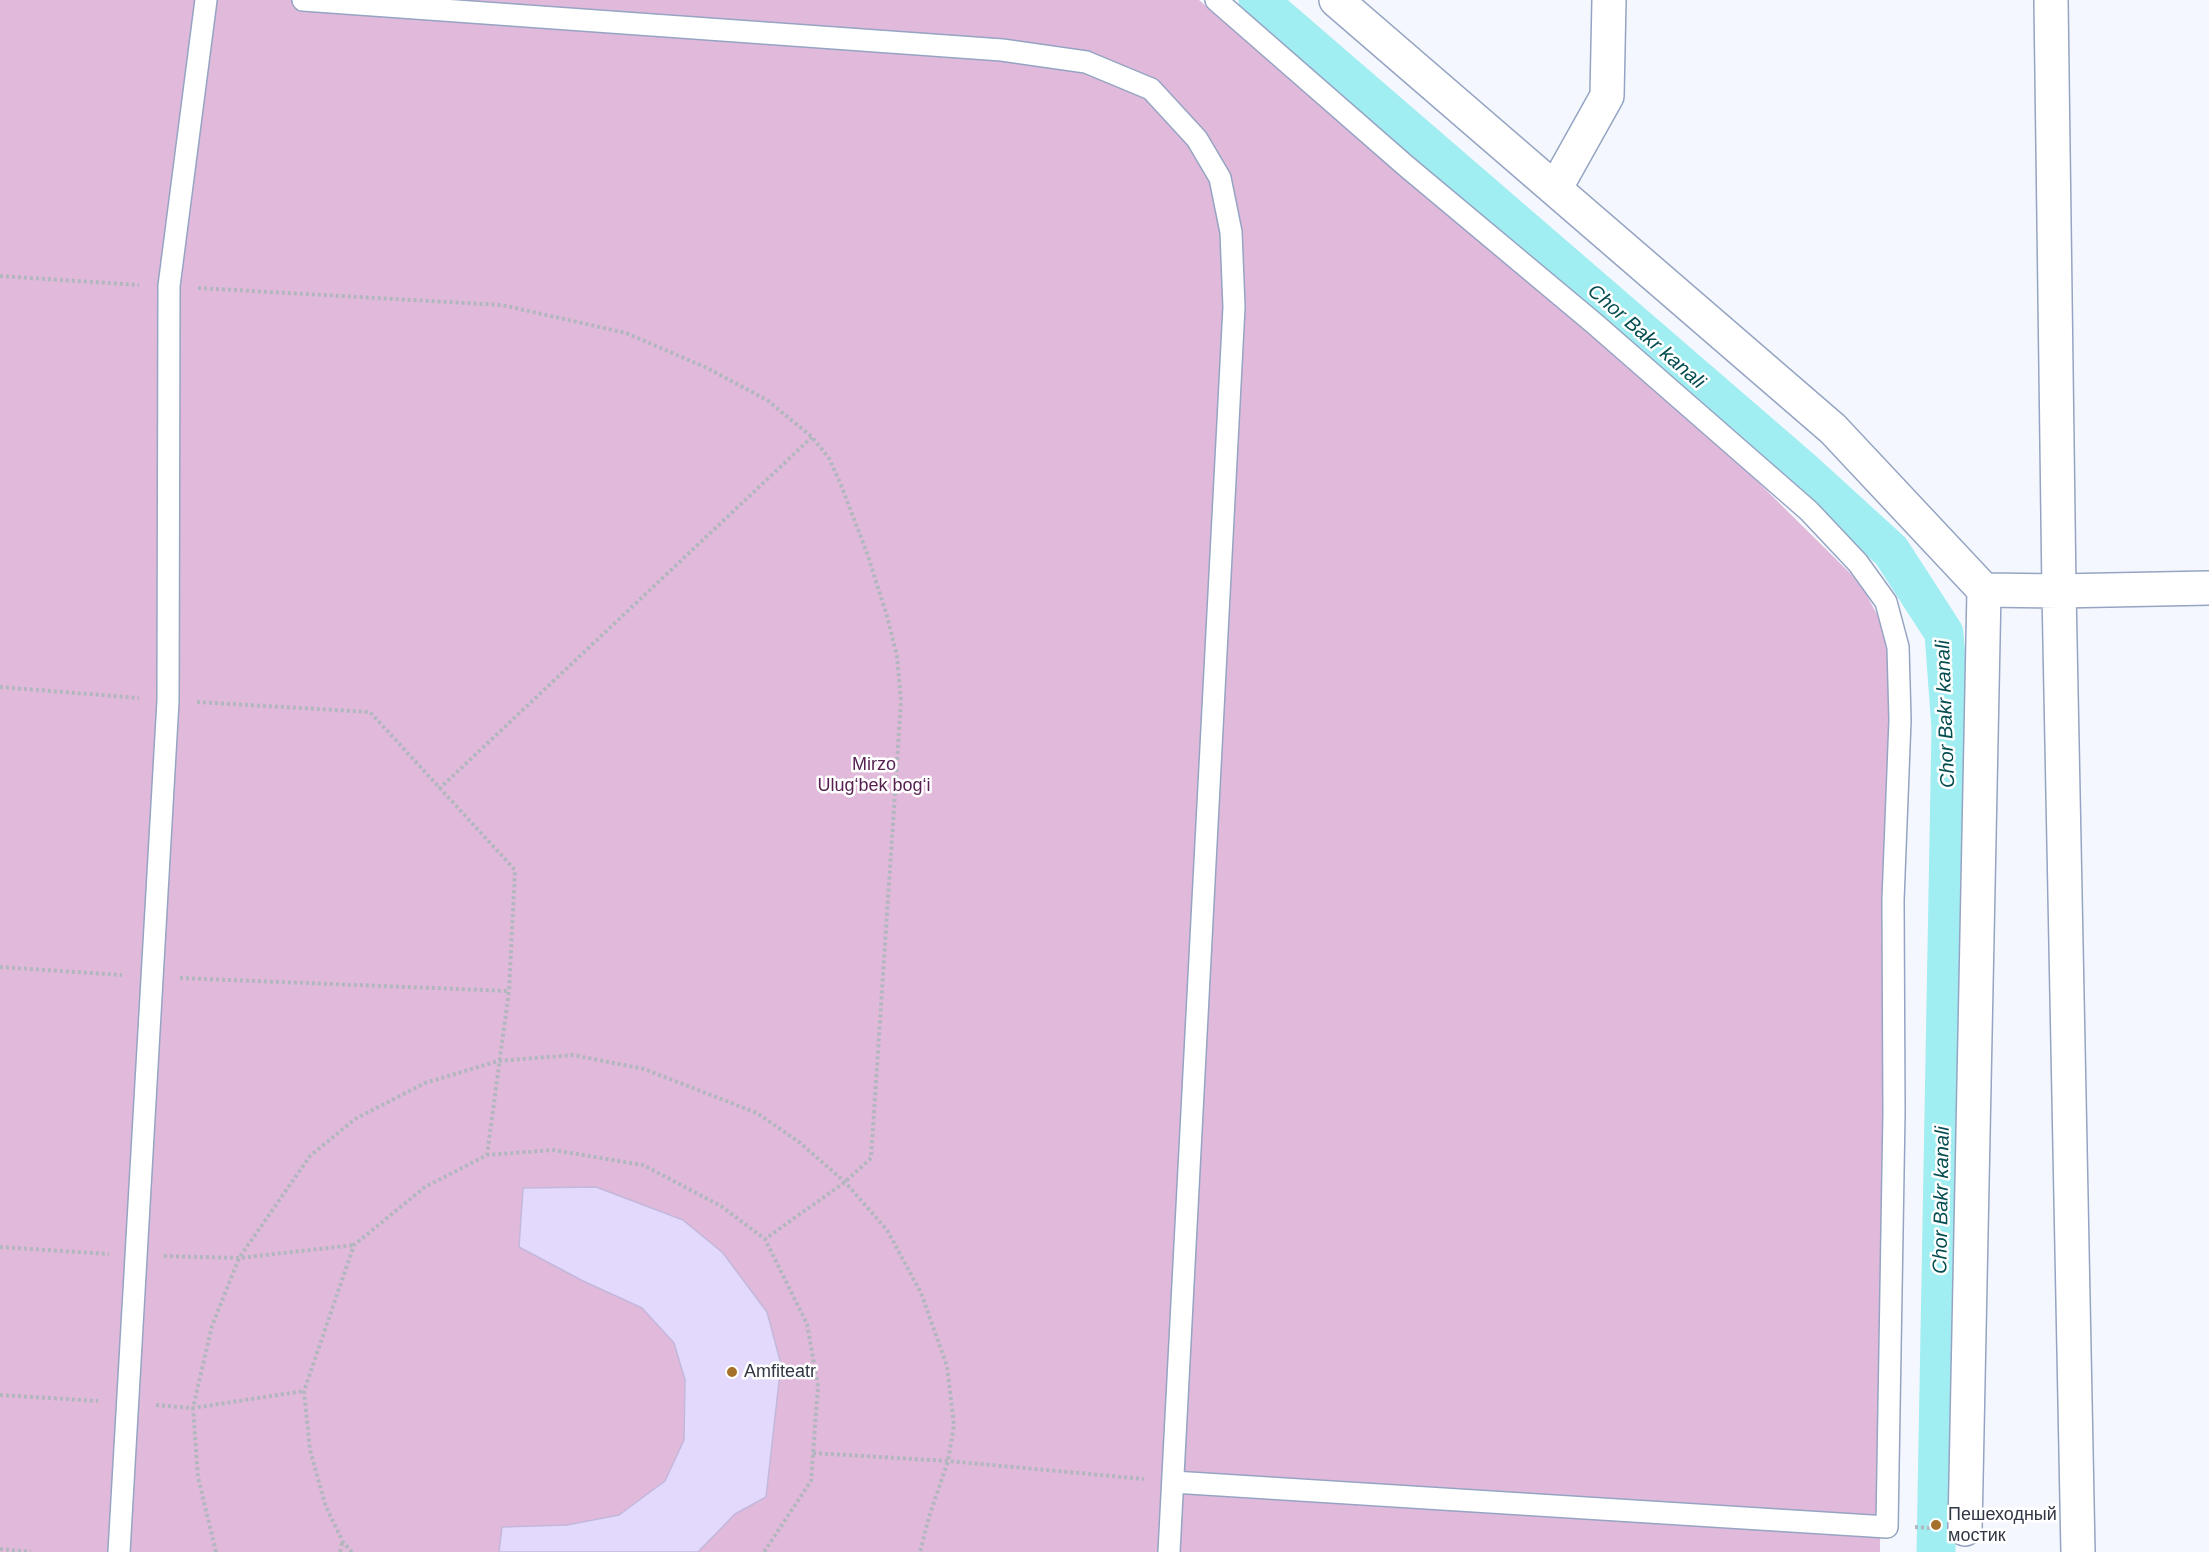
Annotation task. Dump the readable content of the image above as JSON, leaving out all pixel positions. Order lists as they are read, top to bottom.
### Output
{
  "water": ["Chor Bakr kanali"],
  "parks": ["Mirzo Ulugʻbek bogʻi"],
  "places": ["Amfiteatr", "Пешеходный мостик"]
}
